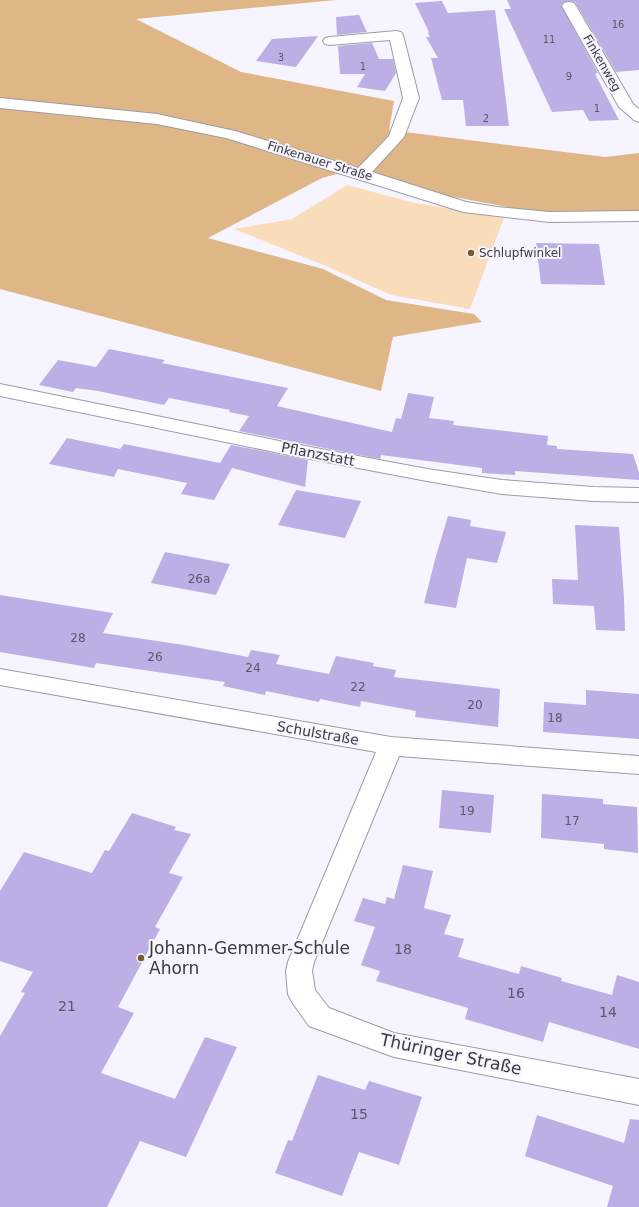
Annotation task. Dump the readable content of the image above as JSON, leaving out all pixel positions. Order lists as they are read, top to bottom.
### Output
{
  "streets": {
    "street": [
      "Finkenweg",
      "Finkenauer Straße",
      "Pflanzstatt",
      "Schulstraße",
      "Thüringer Straße"
    ]
  },
  "crossings": [
    ["Schulstraße", "Thüringer Straße"]
  ],
  "places": ["Schlupfwinkel", "Johann-Gemmer-Schule Ahorn"],
  "house_numbers": [
    "16",
    "11",
    "3",
    "1",
    "9",
    "1",
    "2",
    "26a",
    "28",
    "26",
    "24",
    "22",
    "20",
    "18",
    "19",
    "17",
    "18",
    "16",
    "21",
    "14",
    "15"
  ]
}
